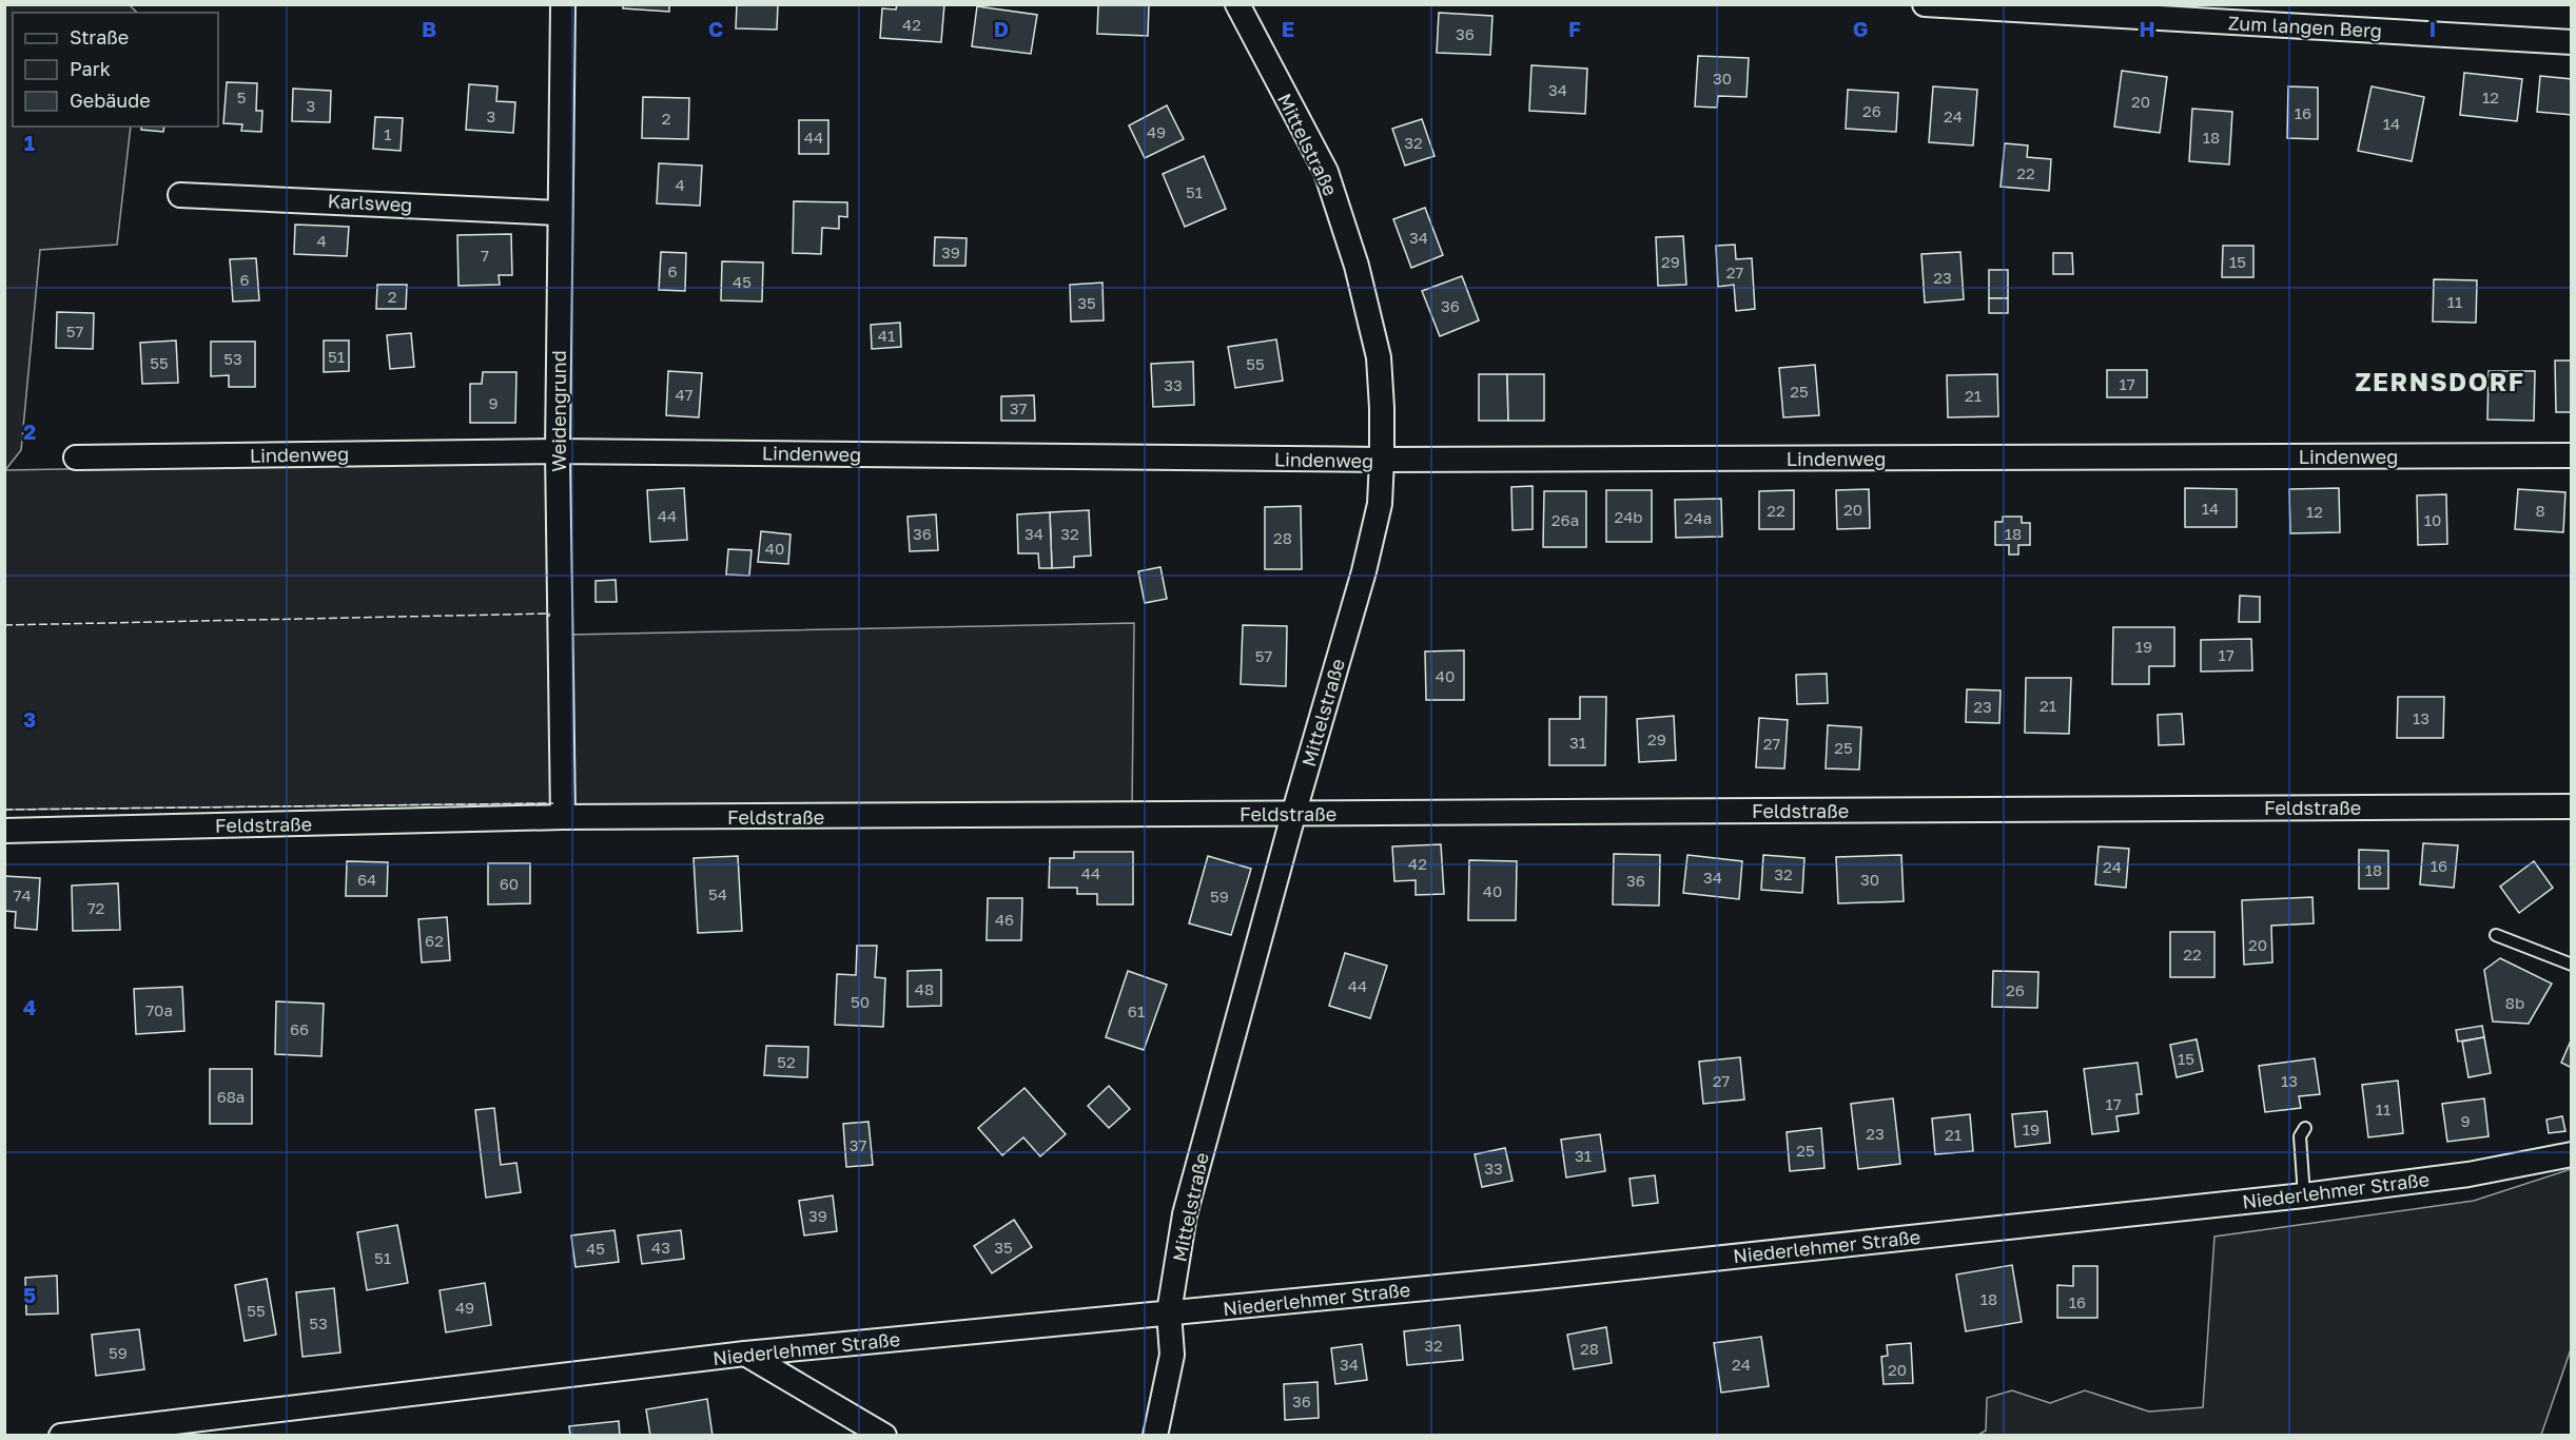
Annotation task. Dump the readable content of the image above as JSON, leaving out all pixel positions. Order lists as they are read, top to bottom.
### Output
{
  "streets": {
    "street": [
      "Zum langen Berg",
      "Mittelstraße",
      "Karlsweg",
      "Weidengrund",
      "Lindenweg",
      "Feldstraße",
      "Niederlehmer Straße"
    ]
  },
  "crossings": [
    ["Mittelstraße", "Lindenweg"],
    ["Mittelstraße", "Feldstraße"],
    ["Mittelstraße", "Niederlehmer Straße"],
    ["Karlsweg", "Weidengrund"],
    ["Weidengrund", "Lindenweg"],
    ["Weidengrund", "Feldstraße"]
  ],
  "districts": ["ZERNSDORF"],
  "house_numbers": [
    "42",
    "36",
    "30",
    "34",
    "5",
    "12",
    "20",
    "3",
    "26",
    "16",
    "3",
    "24",
    "2",
    "14",
    "49",
    "1",
    "44",
    "18",
    "32",
    "22",
    "4",
    "51",
    "34",
    "4",
    "39",
    "7",
    "29",
    "15",
    "6",
    "27",
    "23",
    "6",
    "45",
    "2",
    "11",
    "35",
    "36",
    "57",
    "41",
    "51",
    "53",
    "55",
    "55",
    "17",
    "33",
    "25",
    "47",
    "21",
    "9",
    "37",
    "14",
    "20",
    "22",
    "8",
    "12",
    "44",
    "24b",
    "24a",
    "26a",
    "10",
    "36",
    "34",
    "32",
    "18",
    "28",
    "40",
    "19",
    "17",
    "57",
    "40",
    "21",
    "23",
    "13",
    "29",
    "31",
    "27",
    "25",
    "42",
    "16",
    "24",
    "18",
    "44",
    "32",
    "34",
    "64",
    "30",
    "36",
    "60",
    "40",
    "54",
    "74",
    "59",
    "72",
    "46",
    "62",
    "20",
    "22",
    "44",
    "48",
    "26",
    "50",
    "8b",
    "70a",
    "61",
    "66",
    "15",
    "52",
    "27",
    "13",
    "68a",
    "17",
    "11",
    "9",
    "19",
    "23",
    "21",
    "37",
    "25",
    "31",
    "33",
    "39",
    "43",
    "35",
    "45",
    "51",
    "18",
    "16",
    "49",
    "55",
    "53",
    "32",
    "28",
    "59",
    "34",
    "24",
    "20",
    "36"
  ],
  "legend": ["Straße", "Park", "Gebäude"],
  "grid": {
    "columns": [
      "B",
      "C",
      "D",
      "E",
      "F",
      "G",
      "H",
      "I"
    ],
    "rows": [
      "1",
      "2",
      "3",
      "4",
      "5"
    ]
  }
}
